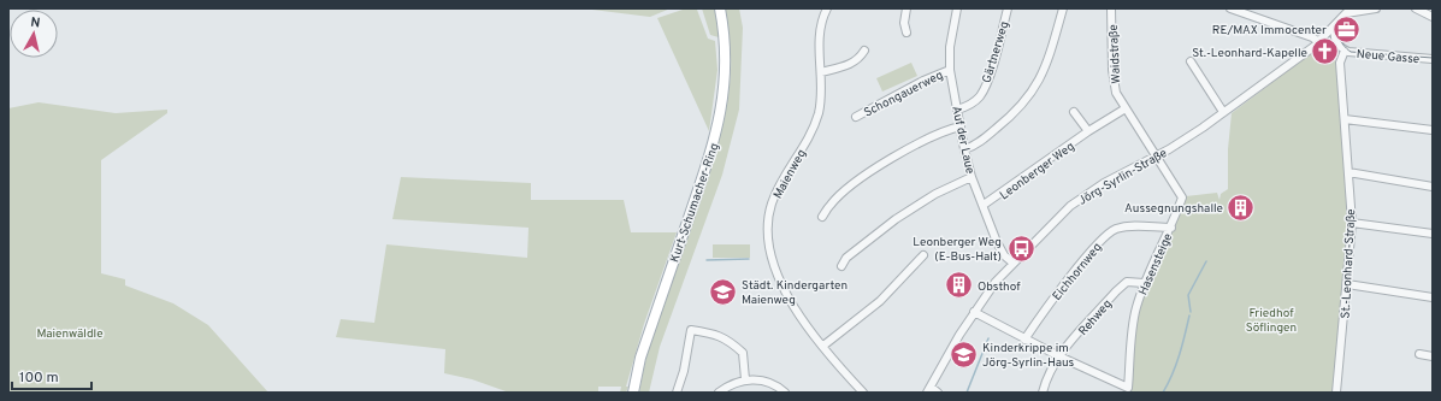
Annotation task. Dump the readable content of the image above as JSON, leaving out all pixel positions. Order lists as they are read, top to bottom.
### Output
{
  "streets": {
    "main road": ["Kurt-Schumacher-Ring"],
    "street": [
      "Gärtnerweg",
      "Waidstraße",
      "Neue Gasse",
      "Schongauerweg",
      "Auf der Laue",
      "Leonberger Weg",
      "Maienweg",
      "Jörg-Syrlin-Straße",
      "Hasensteige",
      "St.-Leonhard-Straße",
      "Eichhornweg",
      "Rehweg"
    ]
  },
  "crossings": [
    ["Gärtnerweg", "Auf der Laue"],
    ["Waidstraße", "Leonberger Weg"],
    ["Waidstraße", "Jörg-Syrlin-Straße"],
    ["Waidstraße", "Hasensteige"],
    ["Neue Gasse", "St.-Leonhard-Straße"],
    ["Schongauerweg", "Auf der Laue"],
    ["Auf der Laue", "Leonberger Weg"],
    ["Auf der Laue", "Jörg-Syrlin-Straße"],
    ["Hasensteige", "Eichhornweg"],
    ["Hasensteige", "Rehweg"]
  ],
  "parks": ["Friedhof Söflingen", "Maienwäldle"],
  "places": {
    "office": ["RE/MAX Immocenter"],
    "church": ["St.-Leonhard-Kapelle"],
    "building": ["Aussegnungshalle", "Obsthof"],
    "bus stop": ["Leonberger Weg (E-Bus-Halt)"],
    "school or university": ["Städt. Kindergarten Maienweg", "Kinderkrippe im Jörg-Syrlin-Haus"]
  },
  "scale_bar": "100 m",
  "north": "top"
}
